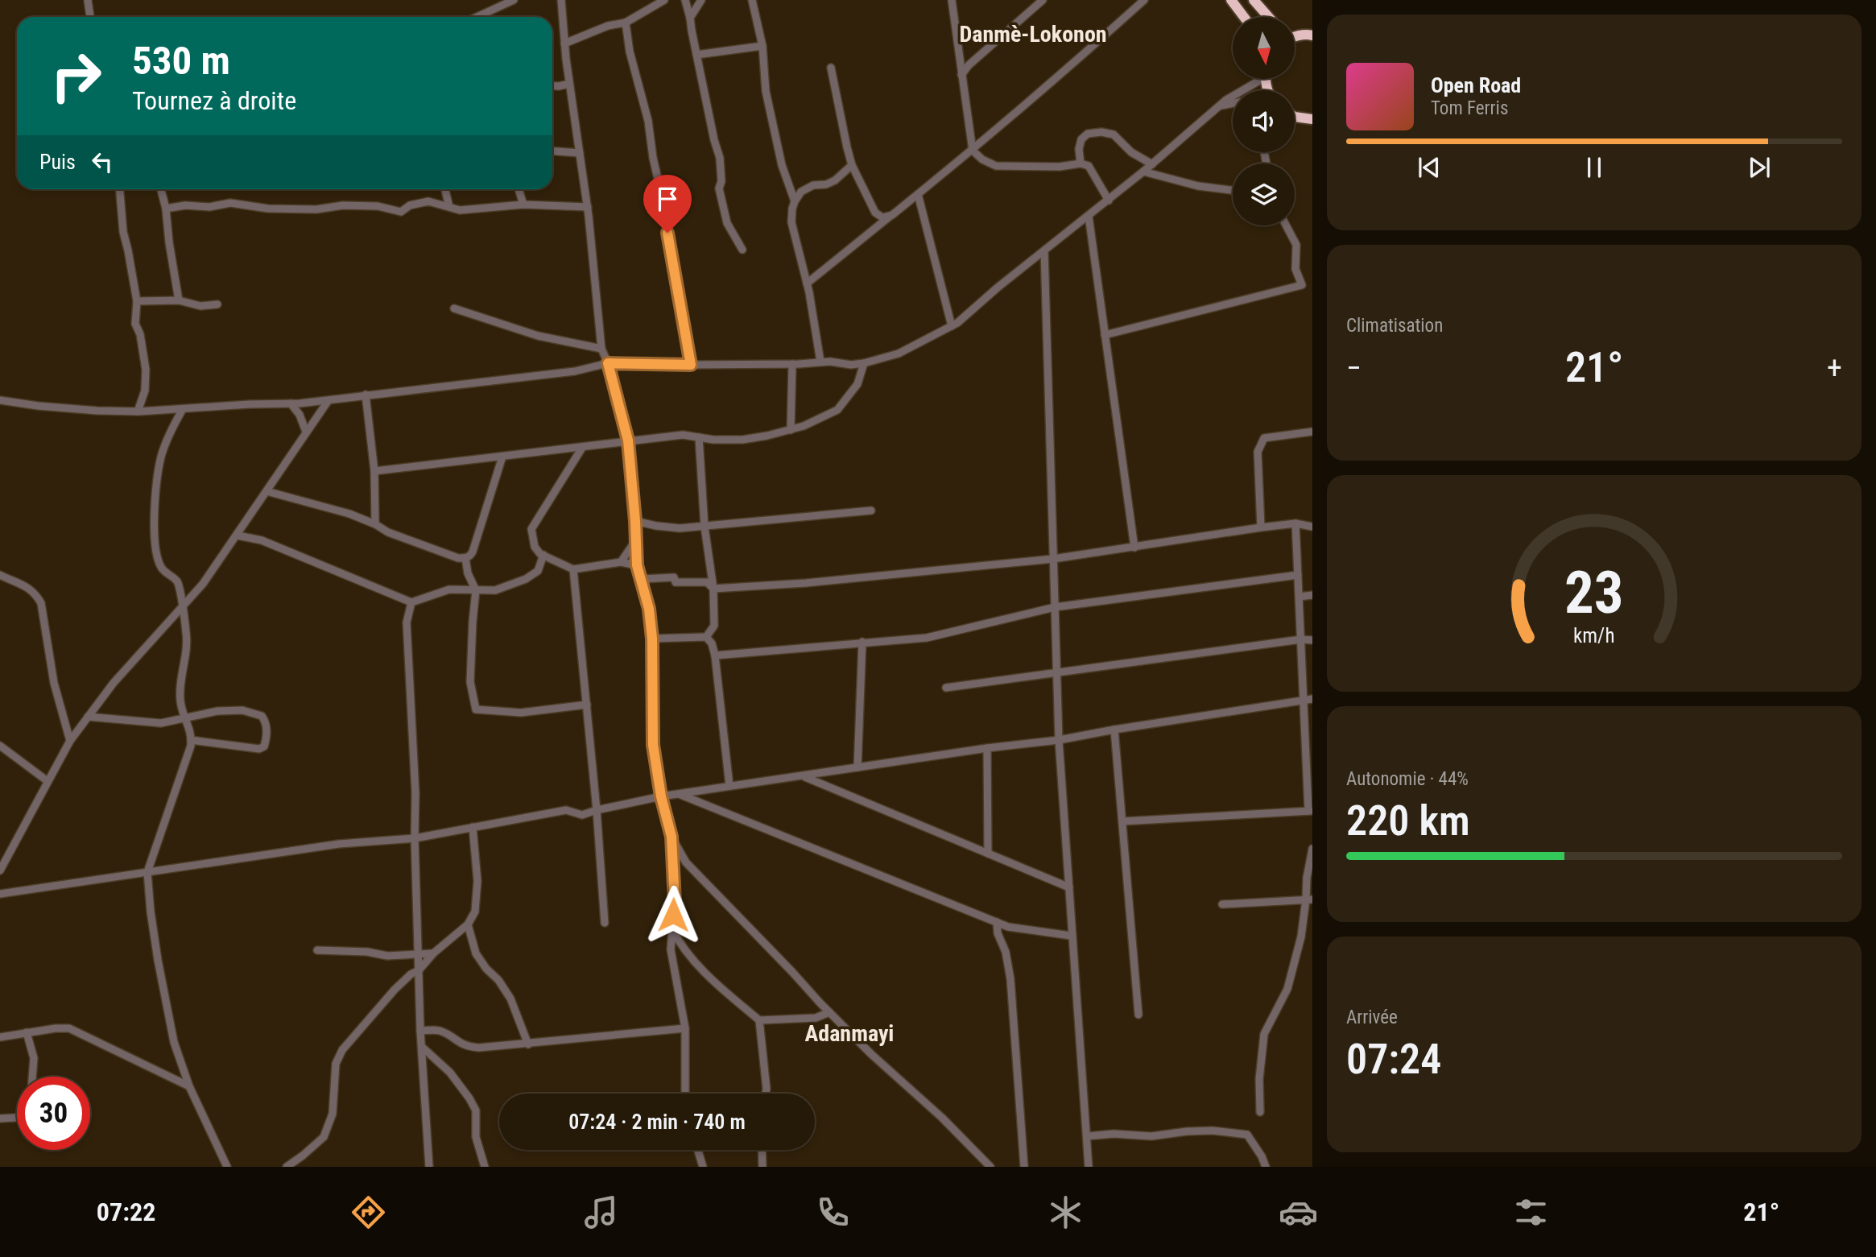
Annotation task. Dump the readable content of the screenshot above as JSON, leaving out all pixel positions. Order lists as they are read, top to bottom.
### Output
{
  "districts": ["Danmè-Lokonon", "Adanmayi"],
  "north": "bottom",
  "page": {
    "turn": ["530 m", "Tournez à droite"],
    "song": ["Open Road", "Tom Ferris"],
    "then": "Puis",
    "tile": [
      "Climatisation",
      ["Autonomie · 44%", "220 km"],
      ["Arrivée", "07:24"]
    ],
    "heat": ["−", "21°", "+"],
    "limit": "30",
    "trip": "07:24 · 2 min · 740 m",
    "tabs": ["07:22", "21°"],
    "gauge": ["23", "km/h"]
  }
}
